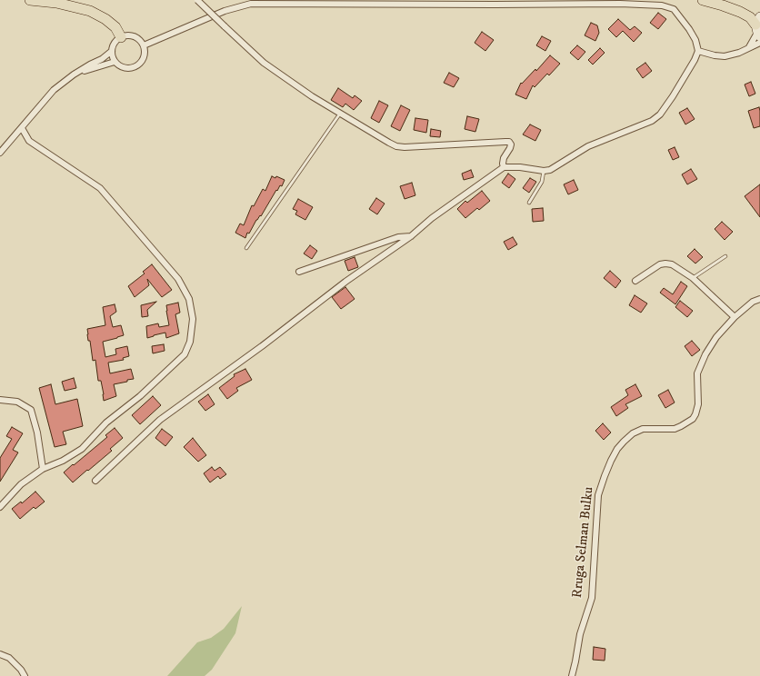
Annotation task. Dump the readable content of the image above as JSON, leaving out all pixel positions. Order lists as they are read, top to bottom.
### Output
{
  "streets": {
    "street": ["Rruga Selman Bulku"]
  }
}
